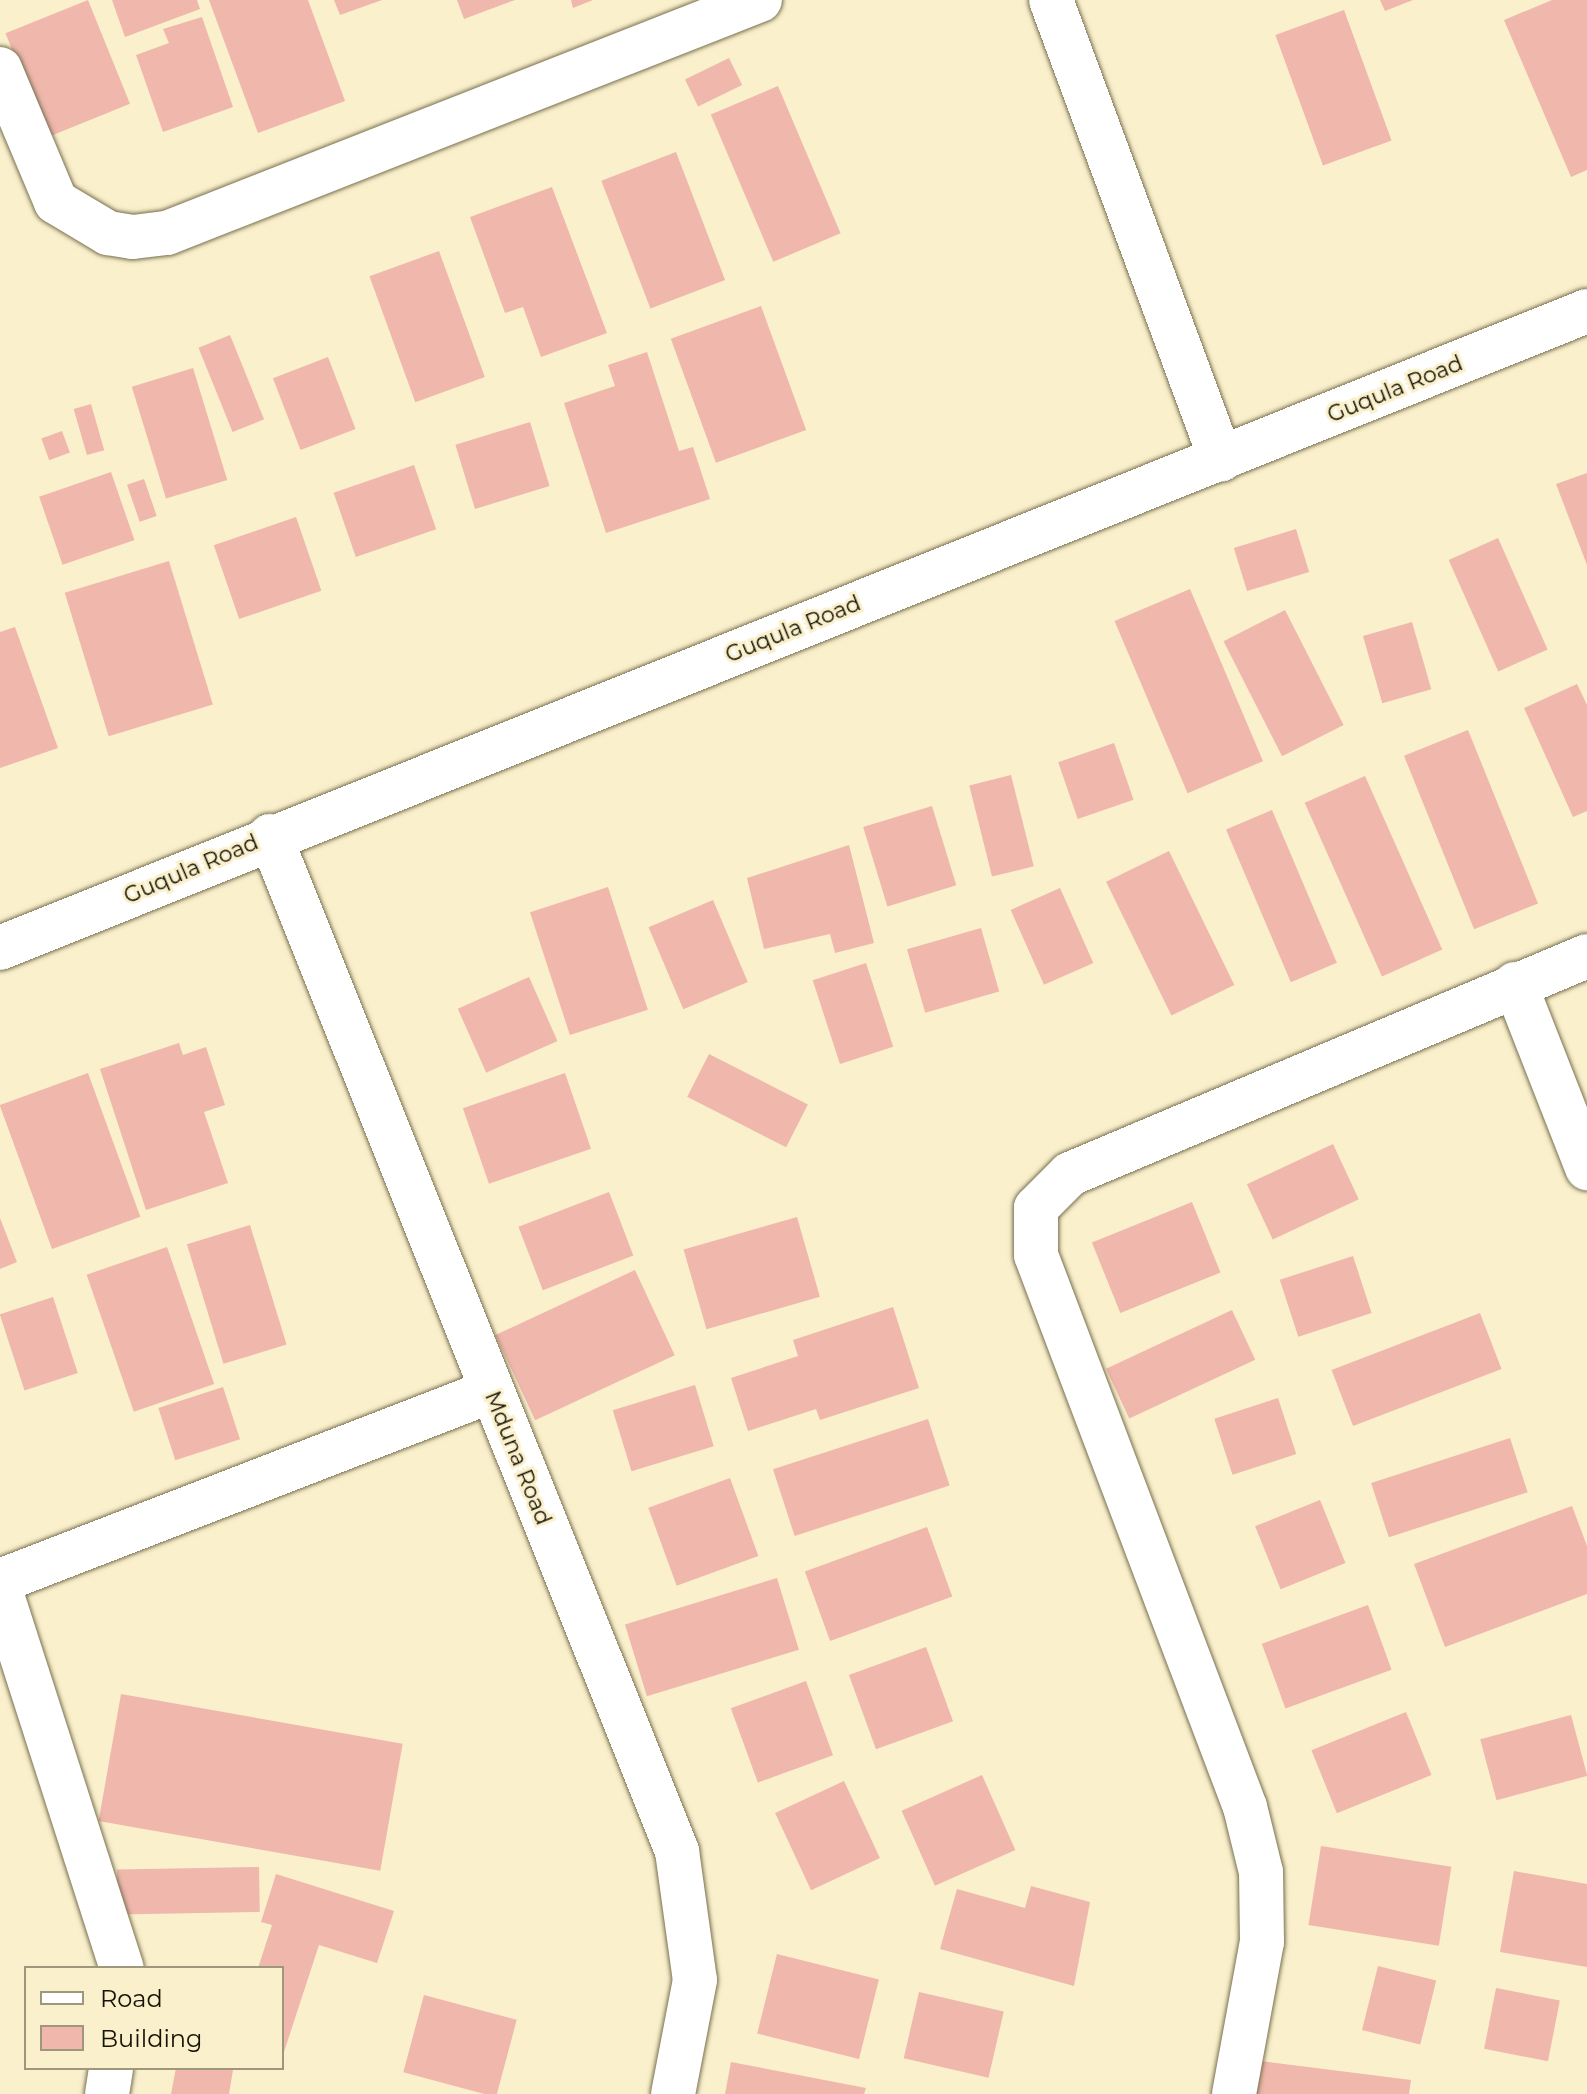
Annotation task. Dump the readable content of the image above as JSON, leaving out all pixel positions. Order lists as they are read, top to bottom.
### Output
{
  "streets": {
    "street": ["Guqula Road", "Mduna Road"]
  },
  "crossings": [
    ["Guqula Road", "Mduna Road"]
  ],
  "legend": ["Road", "Building"]
}
